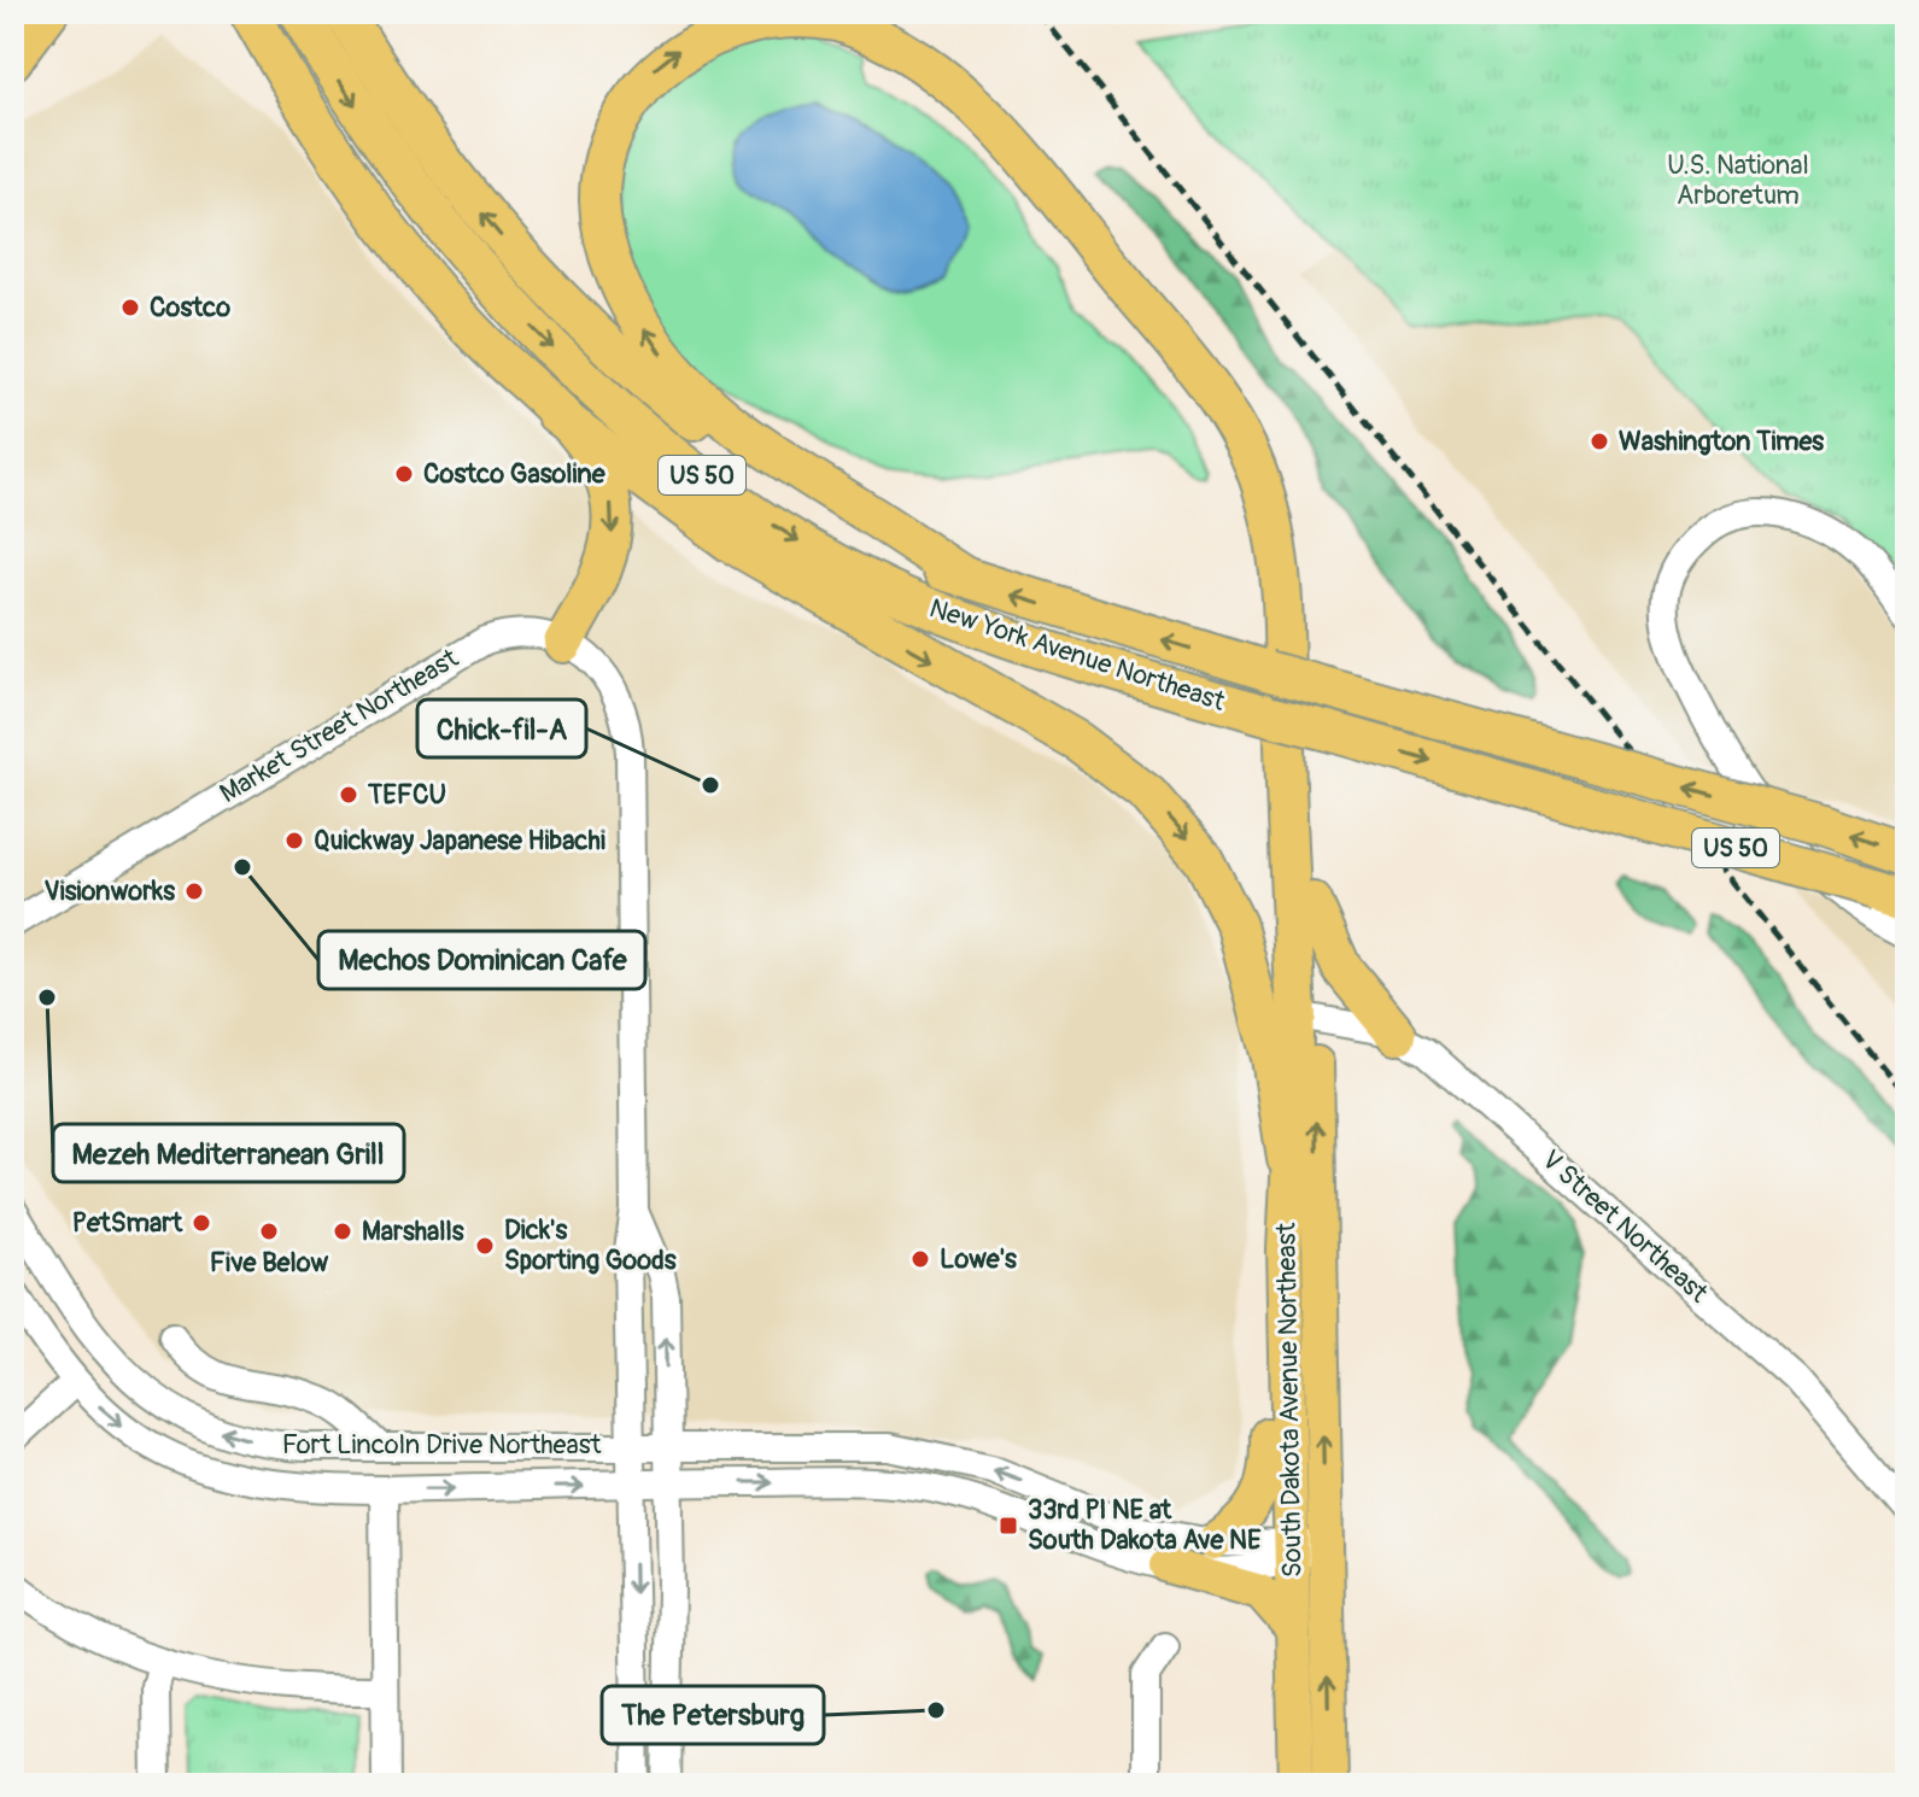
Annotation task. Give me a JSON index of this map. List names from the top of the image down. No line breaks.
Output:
{"streets":{"highway":["US 50","New York Avenue Northeast"],"main road":["South Dakota Avenue Northeast"],"street":["Market Street Northeast","V Street Northeast","Fort Lincoln Drive Northeast"]},"crossings":[["Market Street Northeast","Fort Lincoln Drive Northeast"],["V Street Northeast","South Dakota Avenue Northeast"],["South Dakota Avenue Northeast","Fort Lincoln Drive Northeast"]],"parks":["U.S. National Arboretum"],"places":{"other":["Costco","Washington Times","Costco Gasoline","Chick-fil-A","TEFCU","Quickway Japanese Hibachi","Mechos Dominican Cafe","Visionworks","Mezeh Mediterranean Grill","PetSmart","Five Below","Marshalls","Dick's Sporting Goods","Lowe's","The Petersburg"],"transit":["33rd Pl NE at South Dakota Ave NE"]}}
